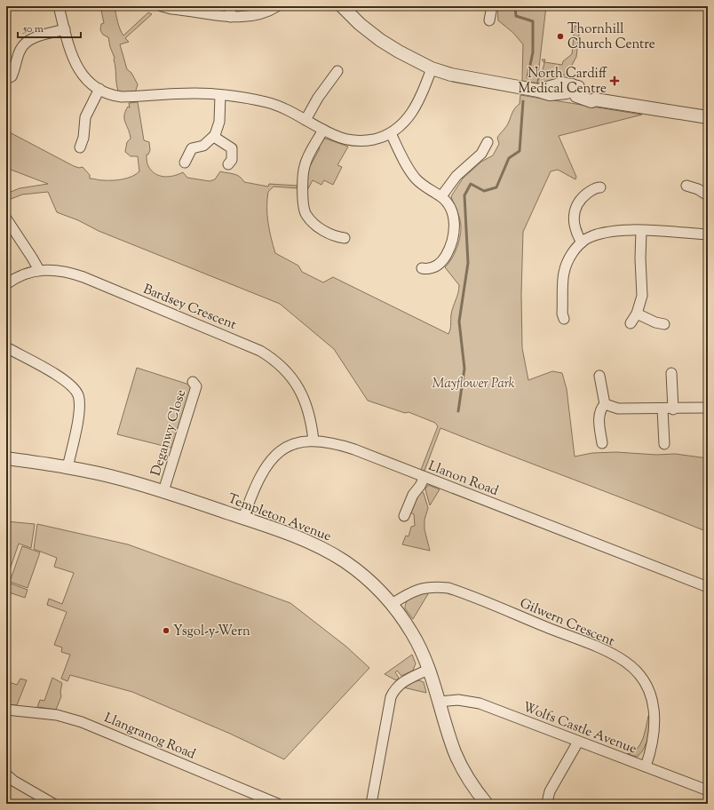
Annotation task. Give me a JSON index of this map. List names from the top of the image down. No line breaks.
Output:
{"streets":{"street":["Bardsey Crescent","Deganwy Close","Llanon Road","Templeton Avenue","Gilwern Crescent","Wolfs Castle Avenue","Llangranog Road"]},"crossings":[["Bardsey Crescent","Llanon Road"],["Deganwy Close","Templeton Avenue"],["Llanon Road","Templeton Avenue"],["Templeton Avenue","Gilwern Crescent"],["Templeton Avenue","Wolfs Castle Avenue"],["Gilwern Crescent","Wolfs Castle Avenue"]],"parks":["Mayflower Park"],"places":{"other":["Thornhill Church Centre","Ysgol-y-Wern"],"health":["North Cardiff Medical Centre"]},"scale_bar":"50 m"}
